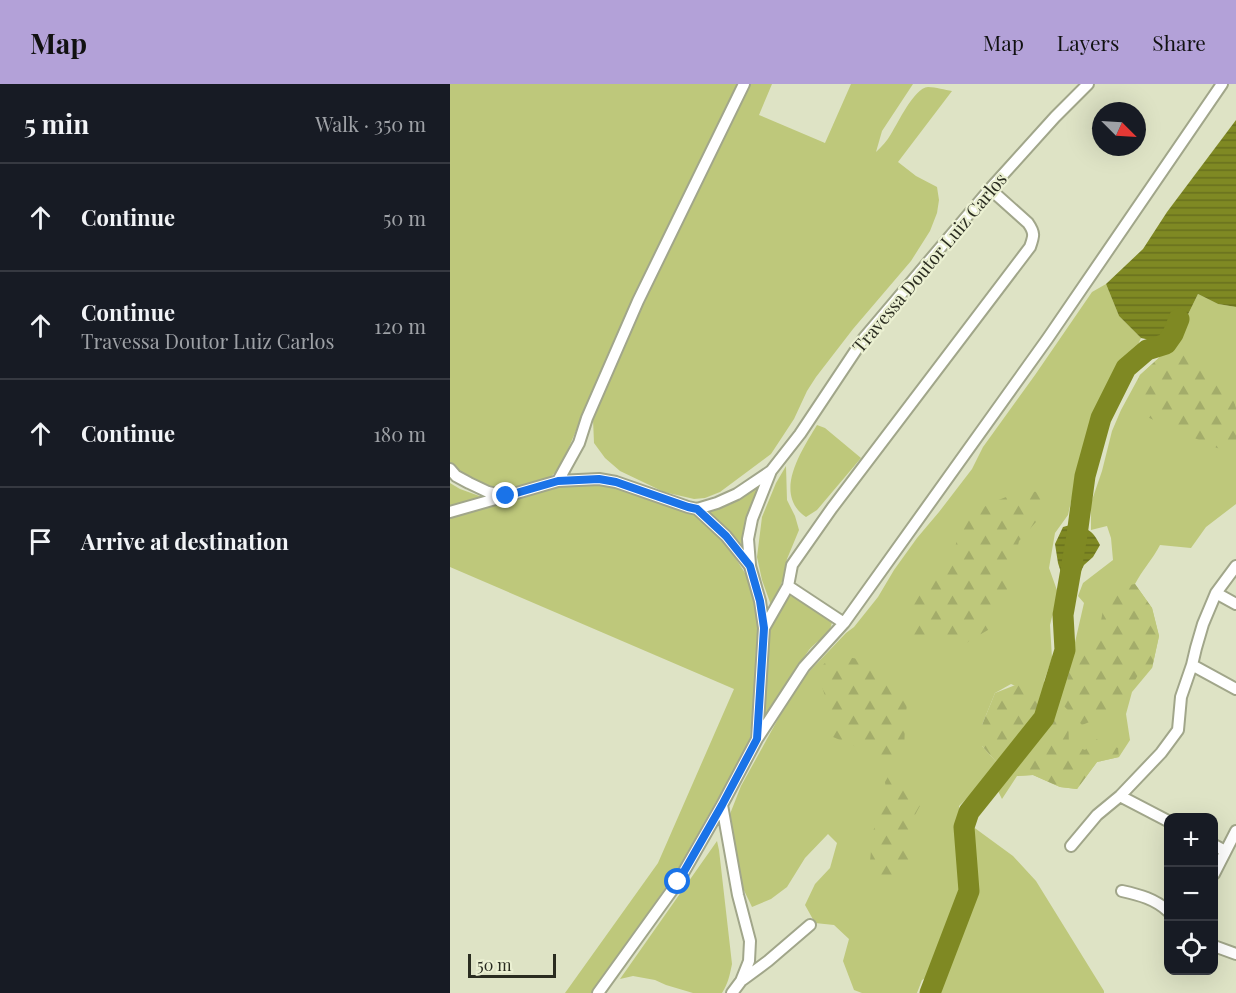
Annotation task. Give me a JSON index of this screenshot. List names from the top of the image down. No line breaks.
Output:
{"streets":{"street":["Travessa Doutor Luiz Carlos"]},"scale_bar":"50 m","north":"bottom right","page":{"header":"Map","nav":["Map","Layers","Share"],"heading":["5 min","Walk · 350 m"],"list":[["Continue","50 m"],["Continue","Travessa Doutor Luiz Carlos","120 m"],["Continue","180 m"],"Arrive at destination"],"map_buttons":["+","−"],"scale":"50 m"}}
